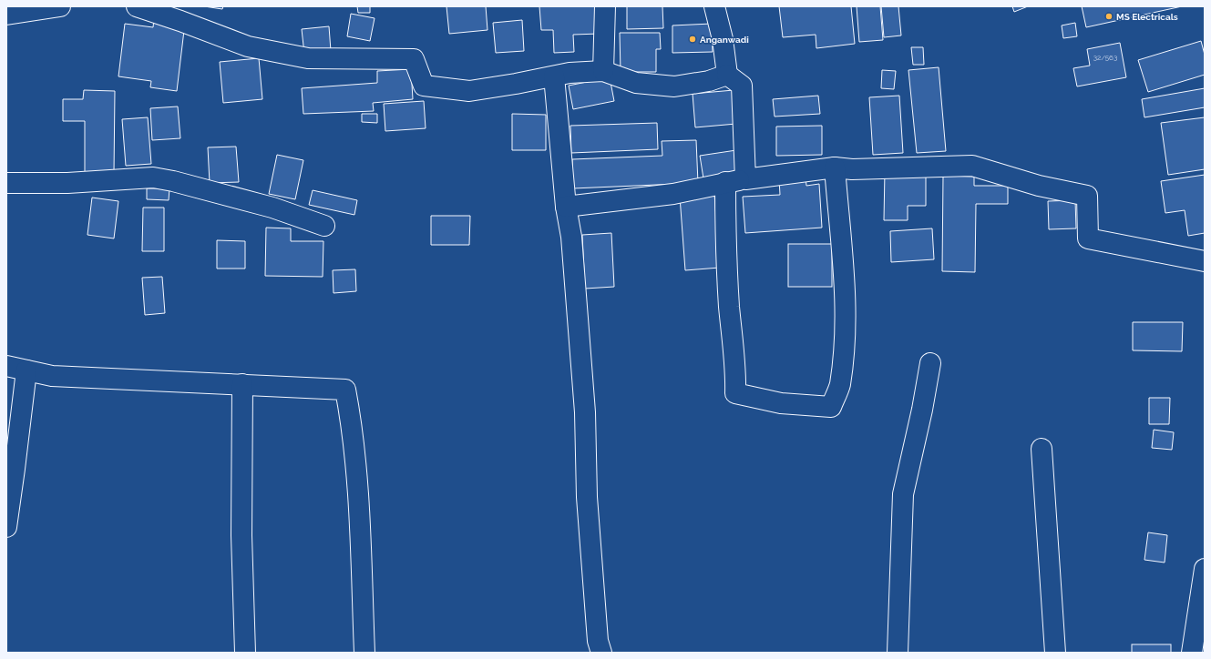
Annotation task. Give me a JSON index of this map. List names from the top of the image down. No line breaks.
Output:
{"places":["MS Electricals","Anganwadi"],"house_numbers":["32/563"]}
